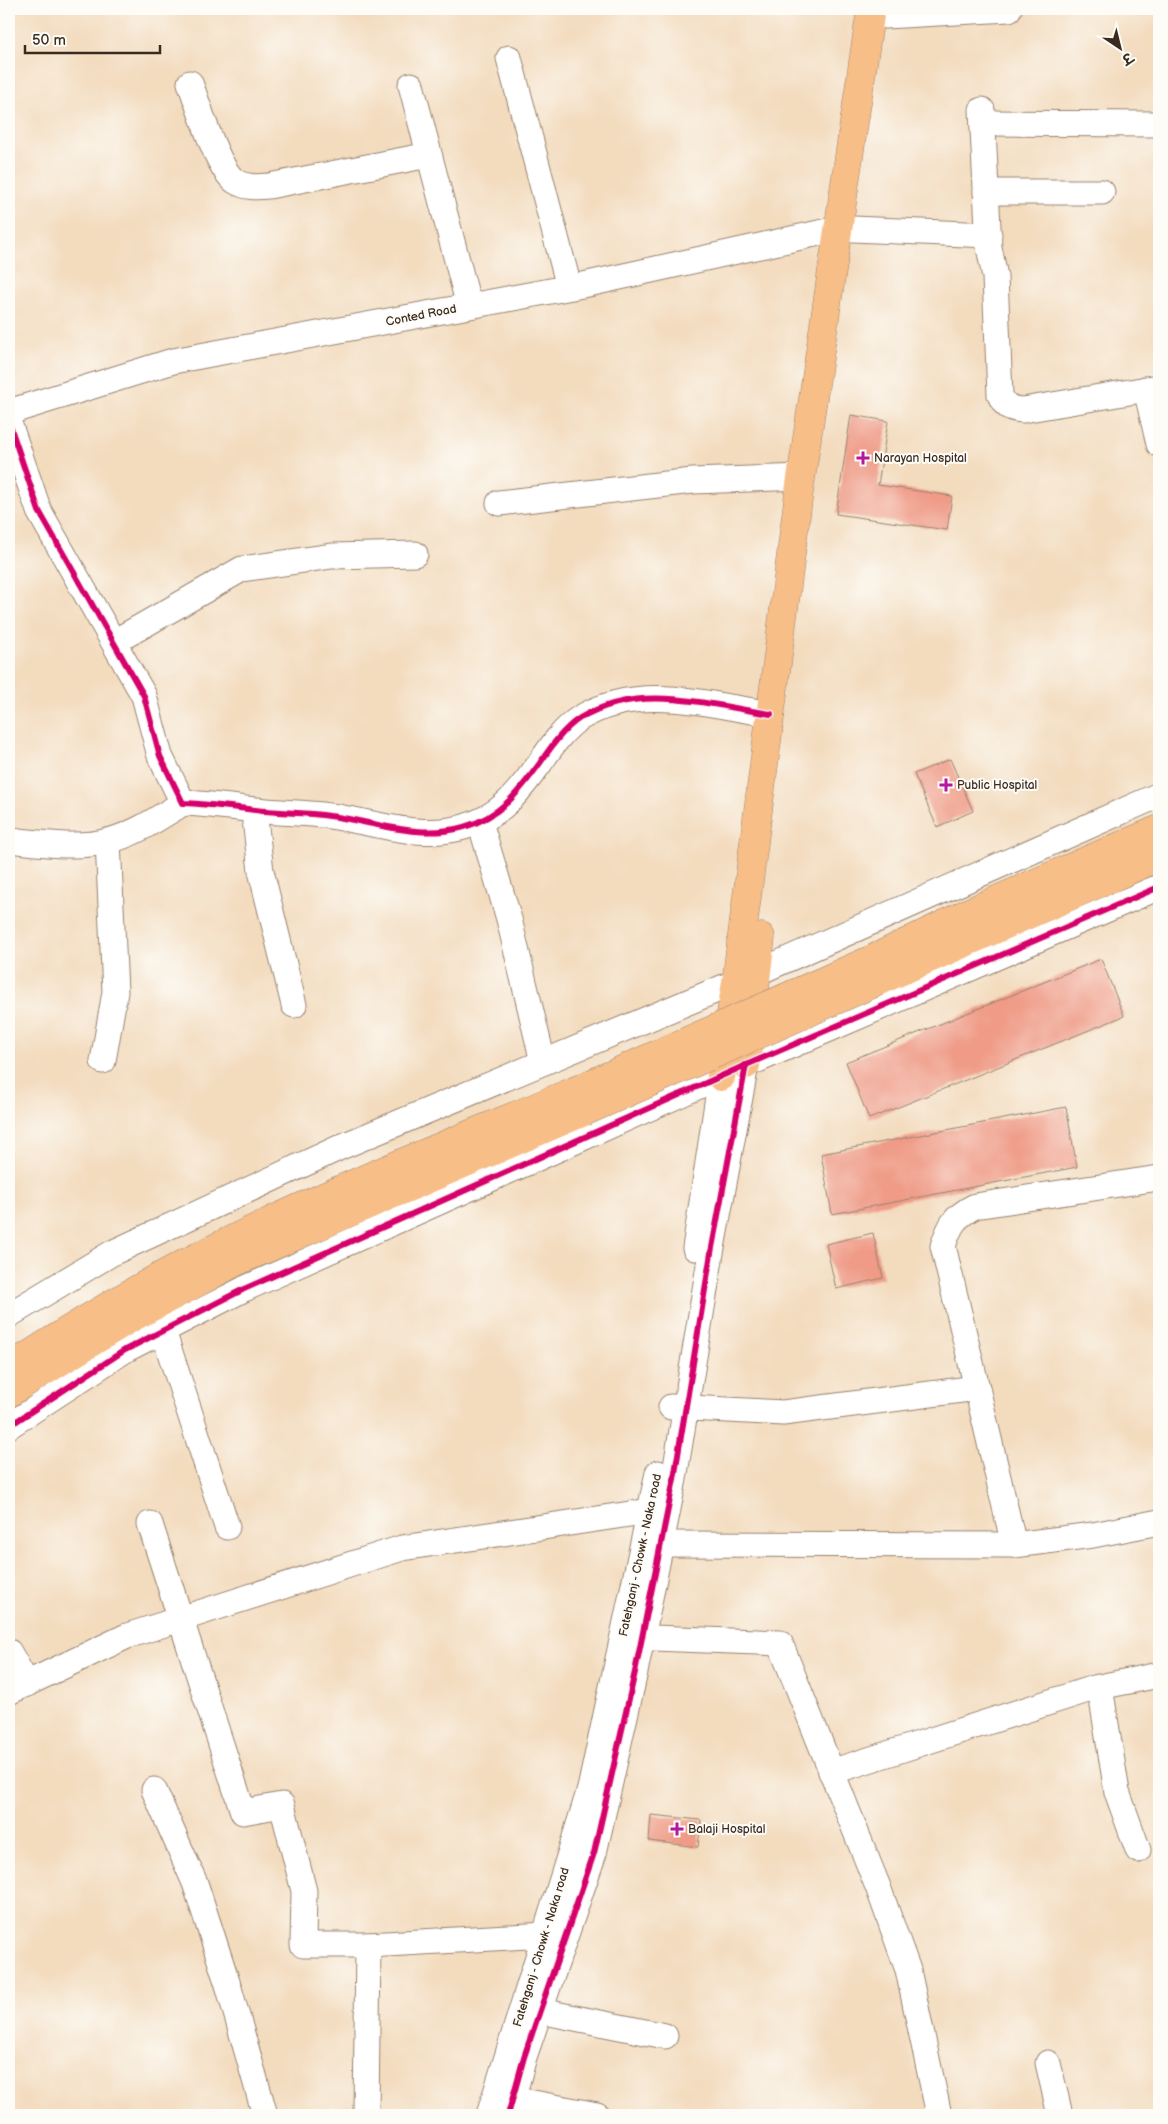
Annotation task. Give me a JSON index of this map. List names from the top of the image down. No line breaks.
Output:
{"streets":{"highway":["Fatehganj - Chowk - Naka road"],"street":["Conted Road"]},"places":{"health":["Narayan Hospital","Public Hospital","Balaji Hospital"]},"scale_bar":"50 m","north":"bottom right"}
